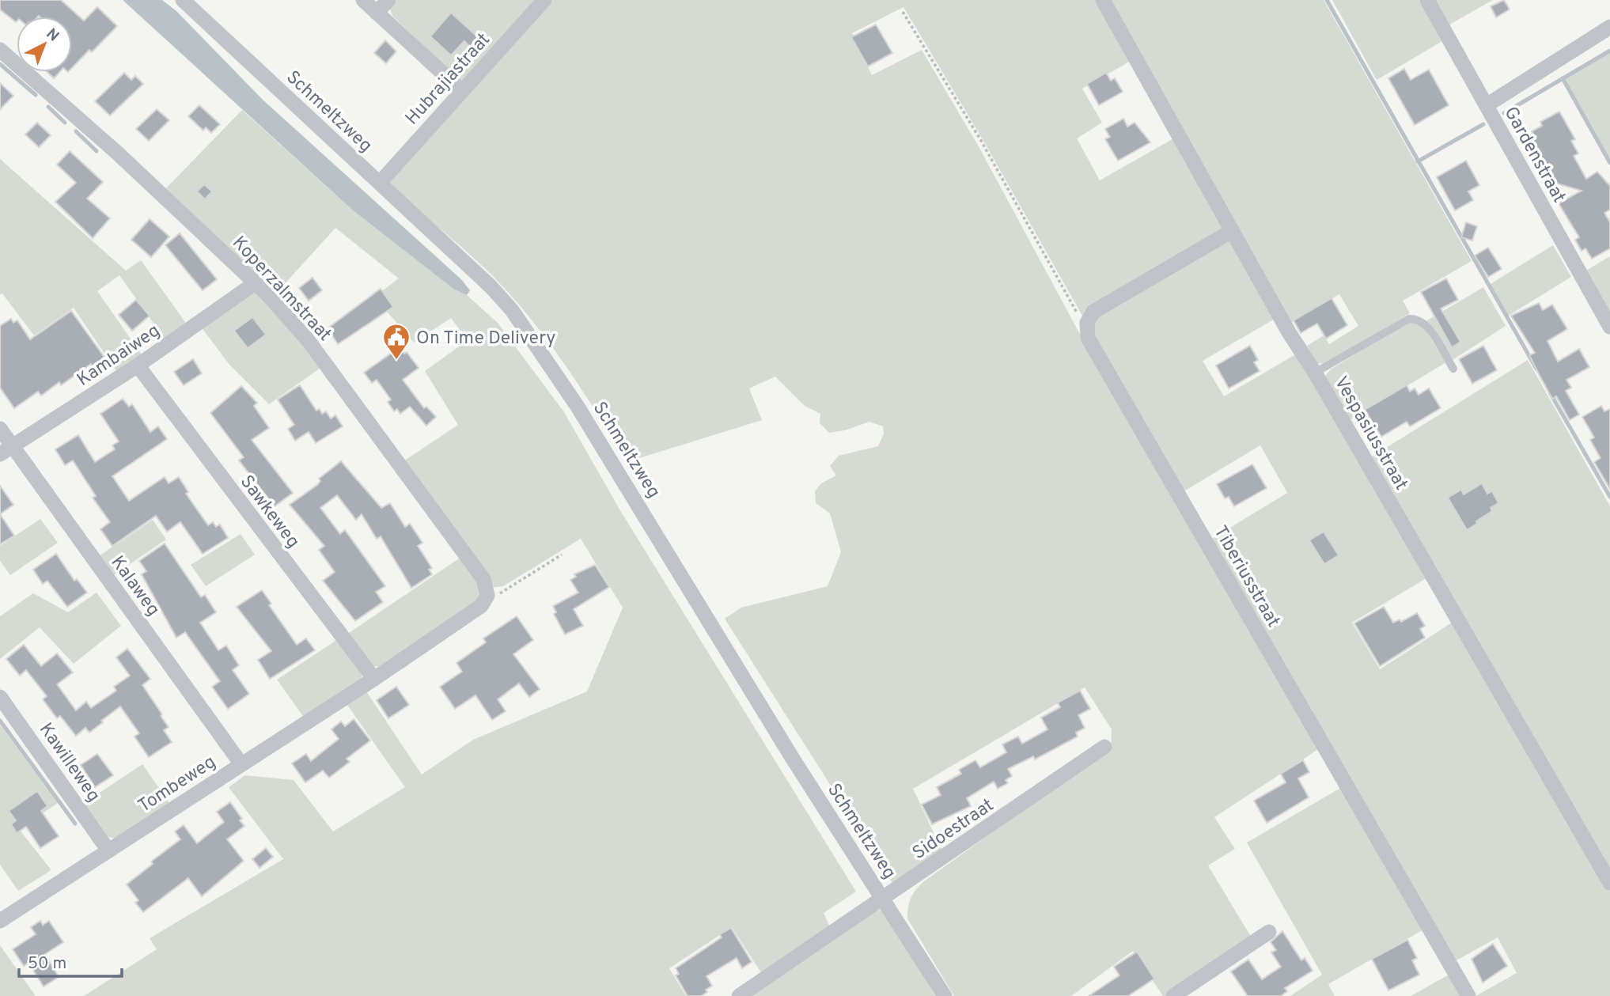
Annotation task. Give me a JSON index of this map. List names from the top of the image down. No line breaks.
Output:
{"streets":{"street":["Hubrajiastraat","Schmeltzweg","Gardenstraat","Koperzalmstraat","Kambaiweg","Vespasiusstraat","Sawkeweg","Tiberiusstraat","Kalaweg","Kawilleweg","Tombeweg","Sidoestraat"]},"crossings":[["Hubrajiastraat","Schmeltzweg"],["Schmeltzweg","Sidoestraat"],["Koperzalmstraat","Kambaiweg"],["Koperzalmstraat","Tombeweg"],["Kambaiweg","Sawkeweg"],["Kambaiweg","Kalaweg"],["Sawkeweg","Tombeweg"],["Kalaweg","Tombeweg"],["Kawilleweg","Tombeweg"]],"places":{"public building":["On Time Delivery"]},"scale_bar":"50 m","north":"top right"}
